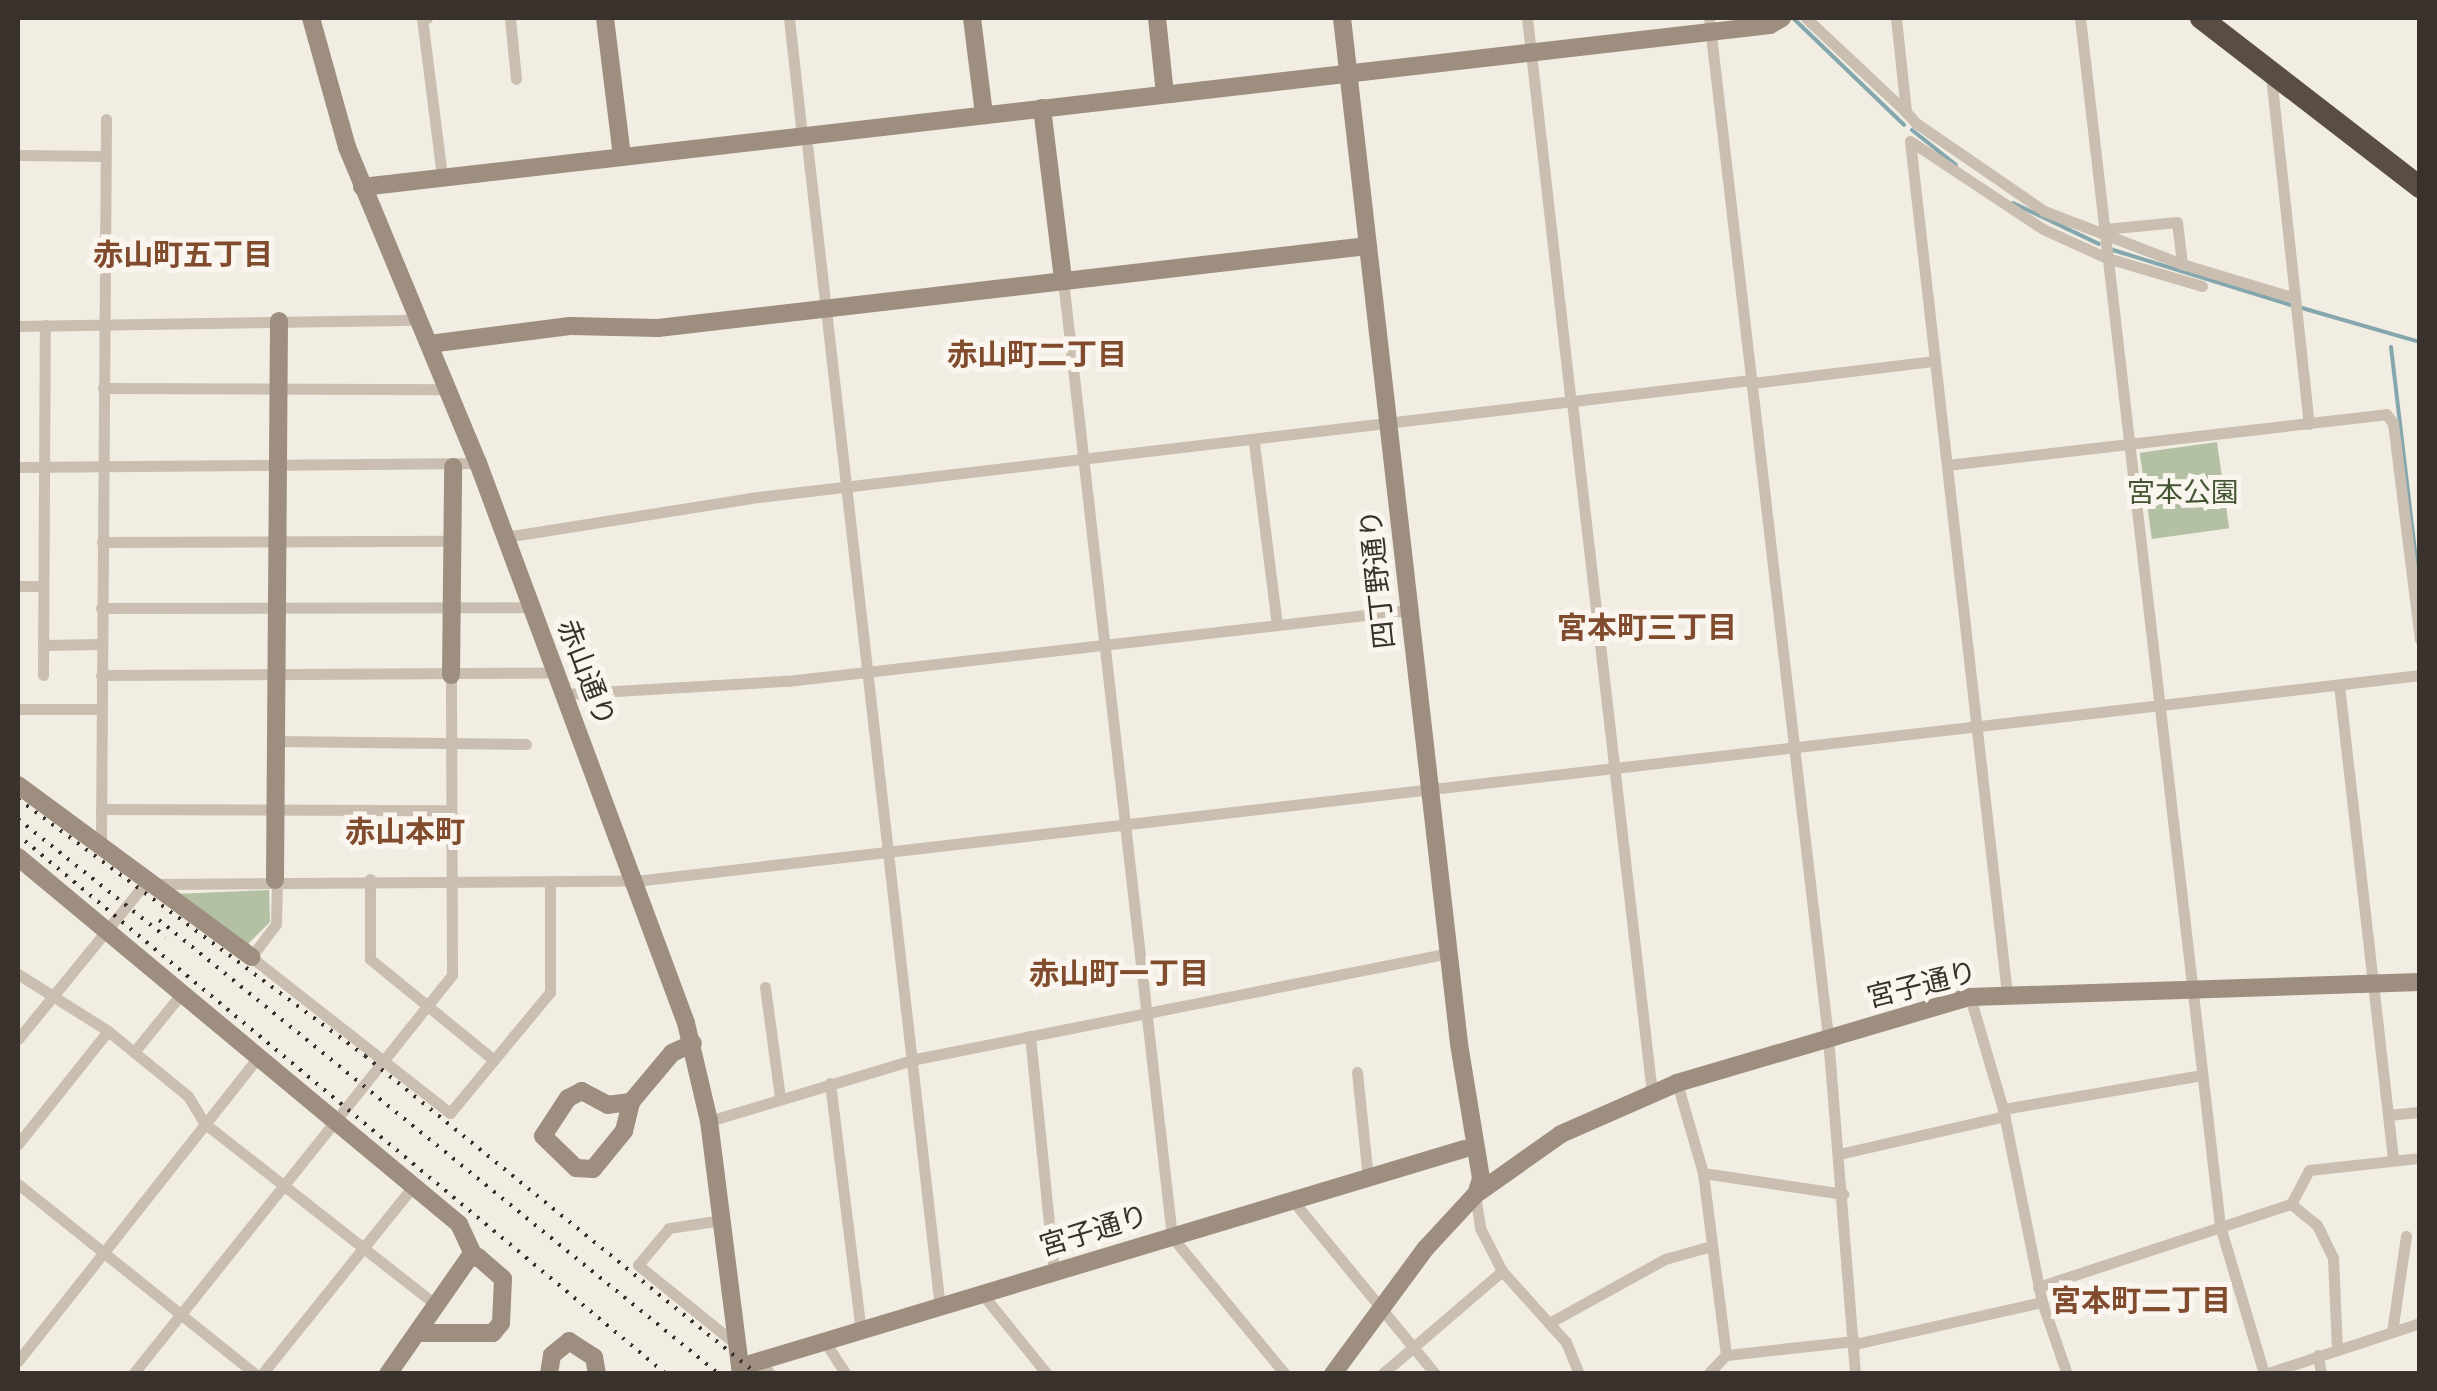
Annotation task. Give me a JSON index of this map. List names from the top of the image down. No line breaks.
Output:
{"streets":{"street":["四丁野通り","赤山通り","宮子通り"]},"crossings":[["四丁野通り","宮子通り"],["赤山通り","宮子通り"]],"districts":["赤山町五丁目","赤山町二丁目","宮本町三丁目","赤山本町","赤山町一丁目","宮本町二丁目"],"parks":["宮本公園"]}
